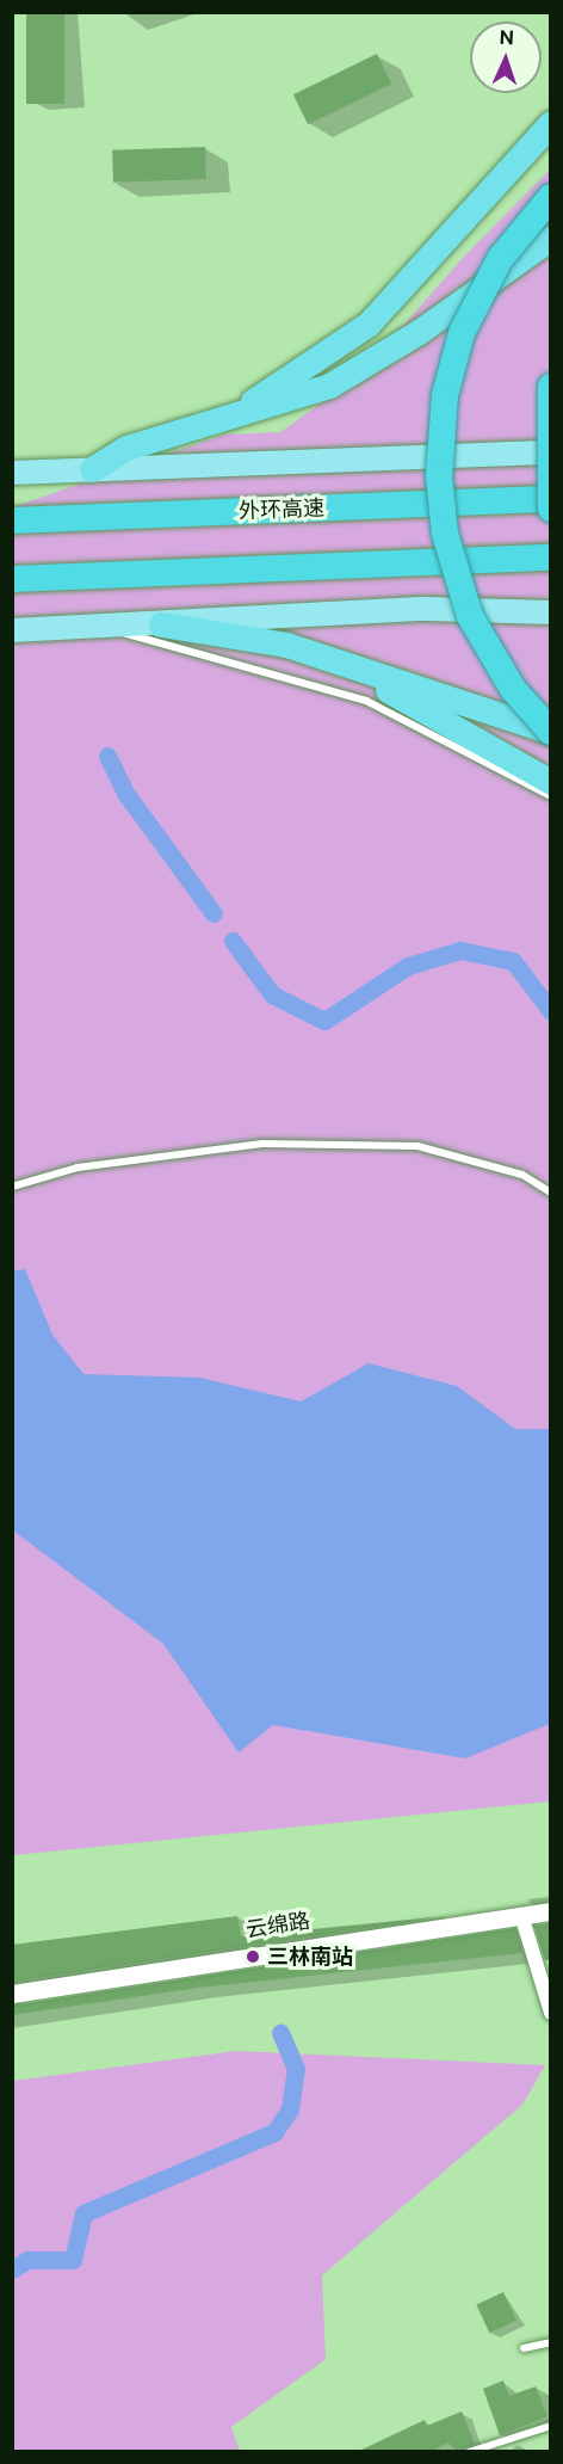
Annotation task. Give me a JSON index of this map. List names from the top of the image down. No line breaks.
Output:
{"streets":{"highway":["外环高速"],"street":["云绵路"]},"places":["三林南站"],"north":"top"}
